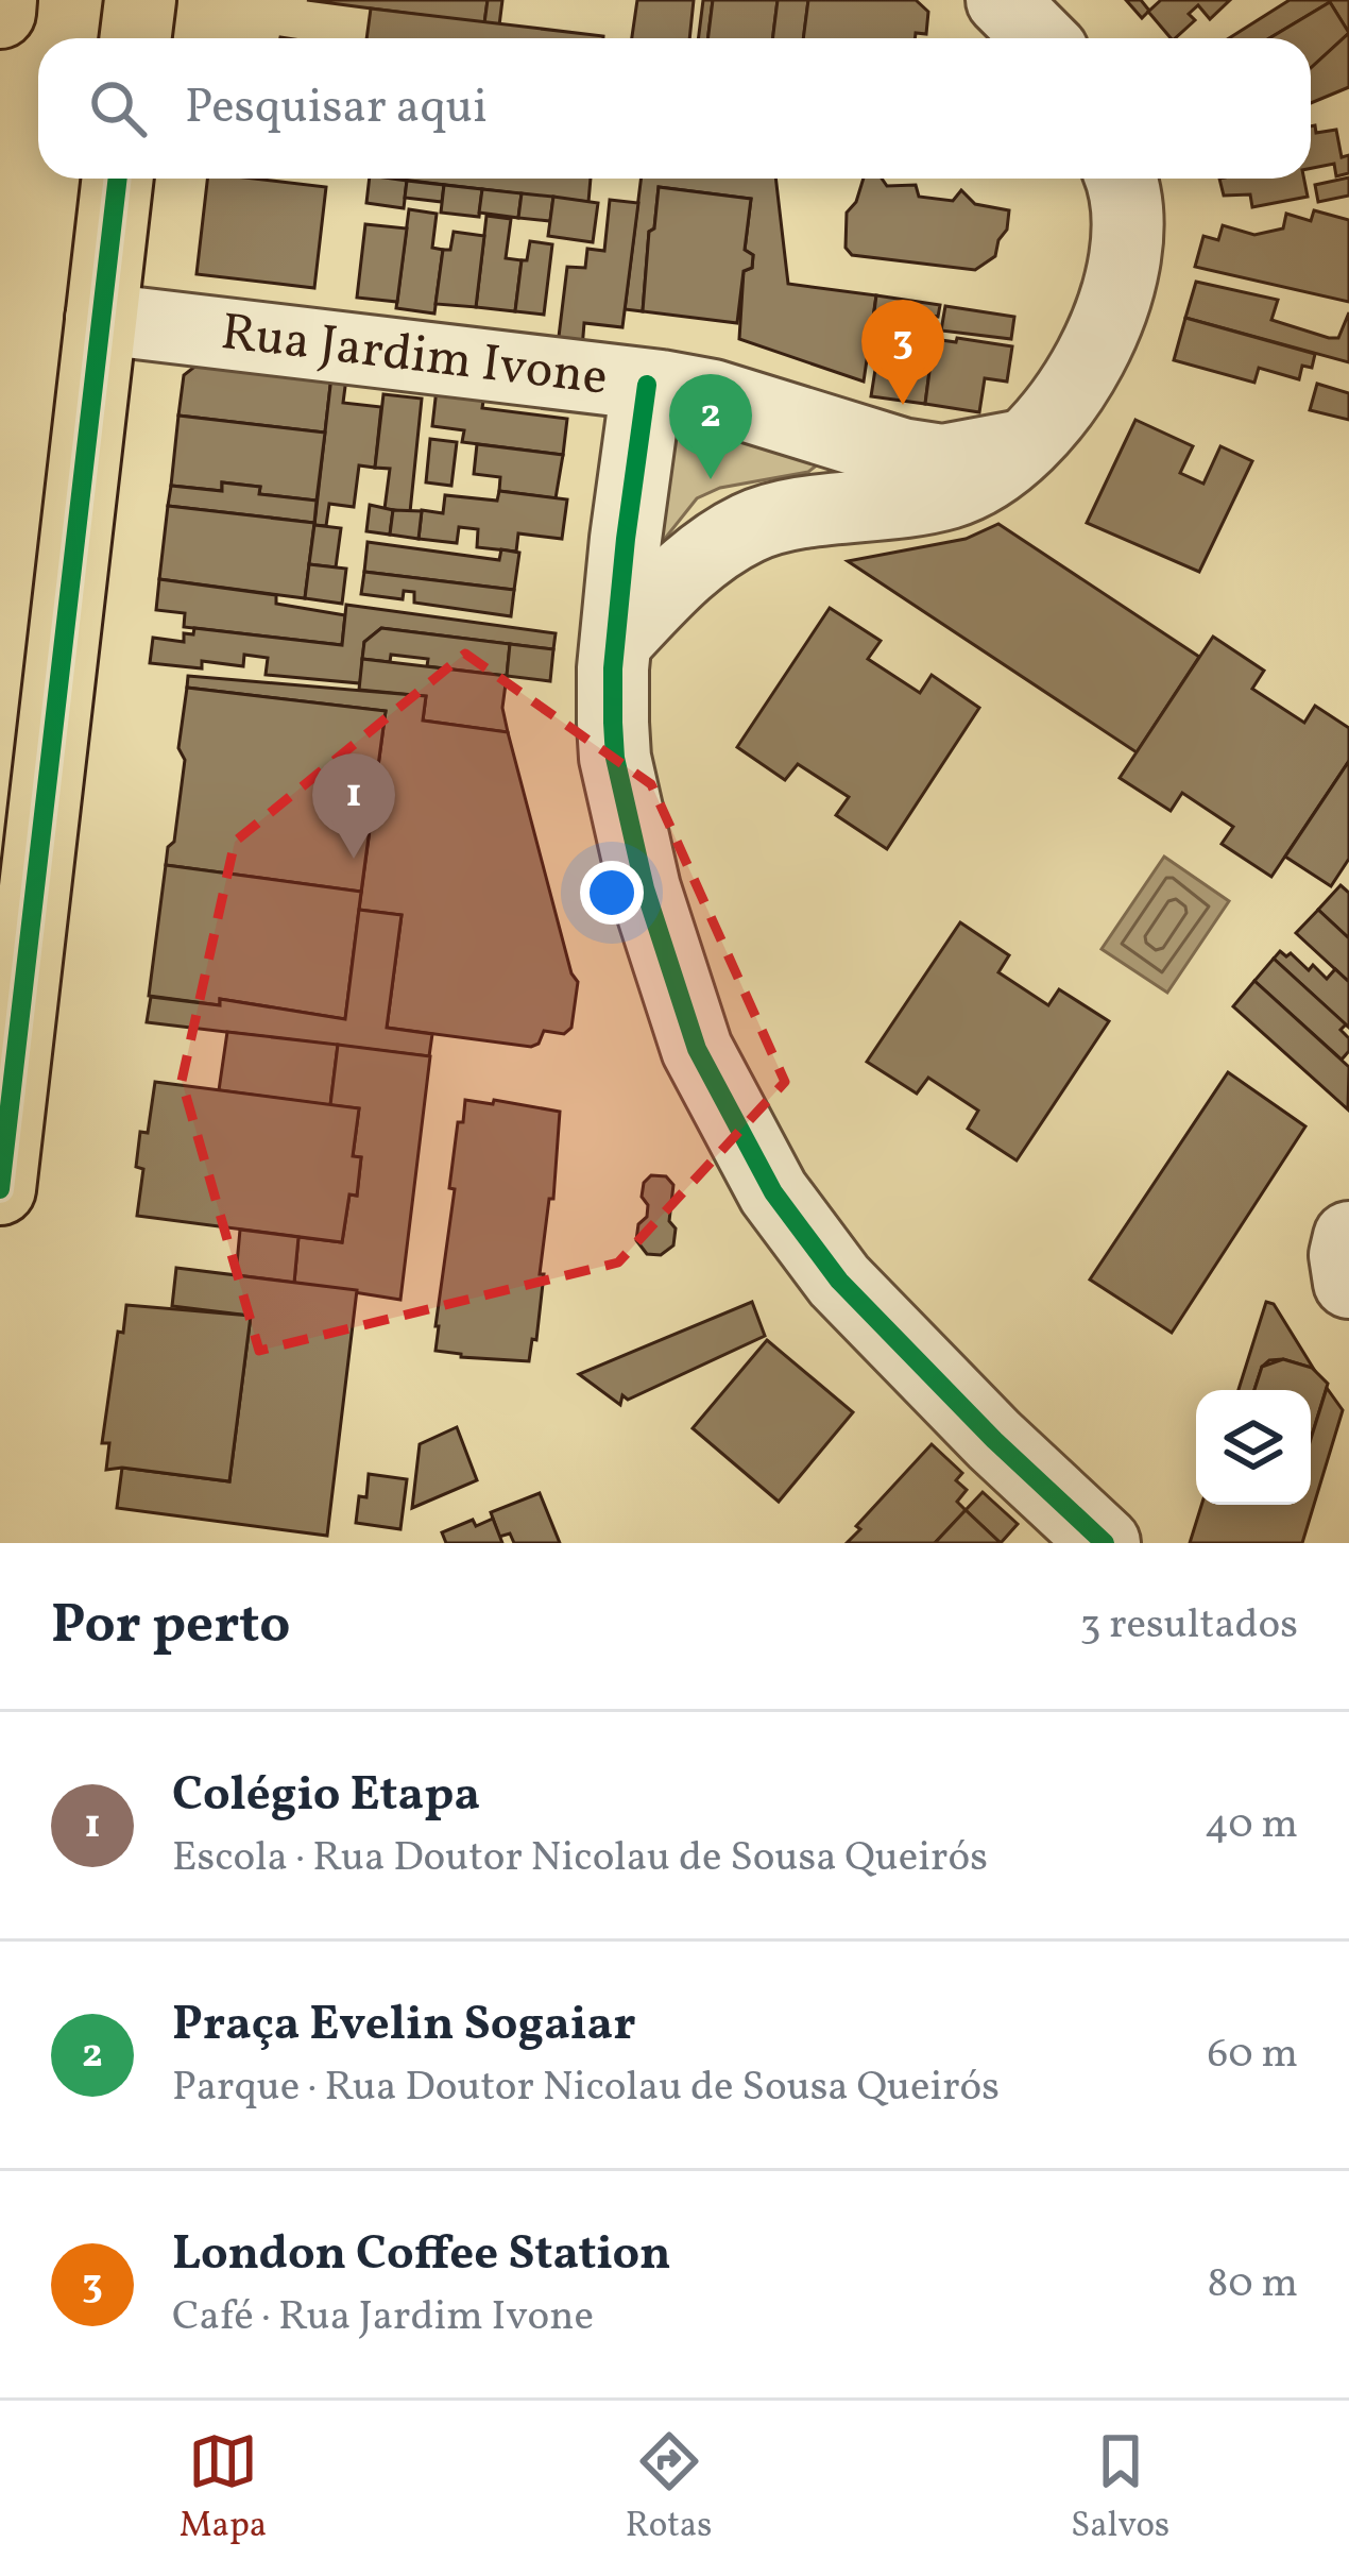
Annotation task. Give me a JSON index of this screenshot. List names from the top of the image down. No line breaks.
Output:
{"streets":{"street":["Rua Jardim Ivone"]},"page":{"search":"Pesquisar aqui","pins":["3","2","1"],"heading":["Por perto","3 resultados"],"list":[{"mark":"1","name":"Colégio Etapa","note":"Escola · Rua Doutor Nicolau de Sousa Queirós","value":"40 m"},{"mark":"2","name":"Praça Evelin Sogaiar","note":"Parque · Rua Doutor Nicolau de Sousa Queirós","value":"60 m"},{"mark":"3","name":"London Coffee Station","note":"Café · Rua Jardim Ivone","value":"80 m"}],"nav":["Mapa","Rotas","Salvos"]}}
